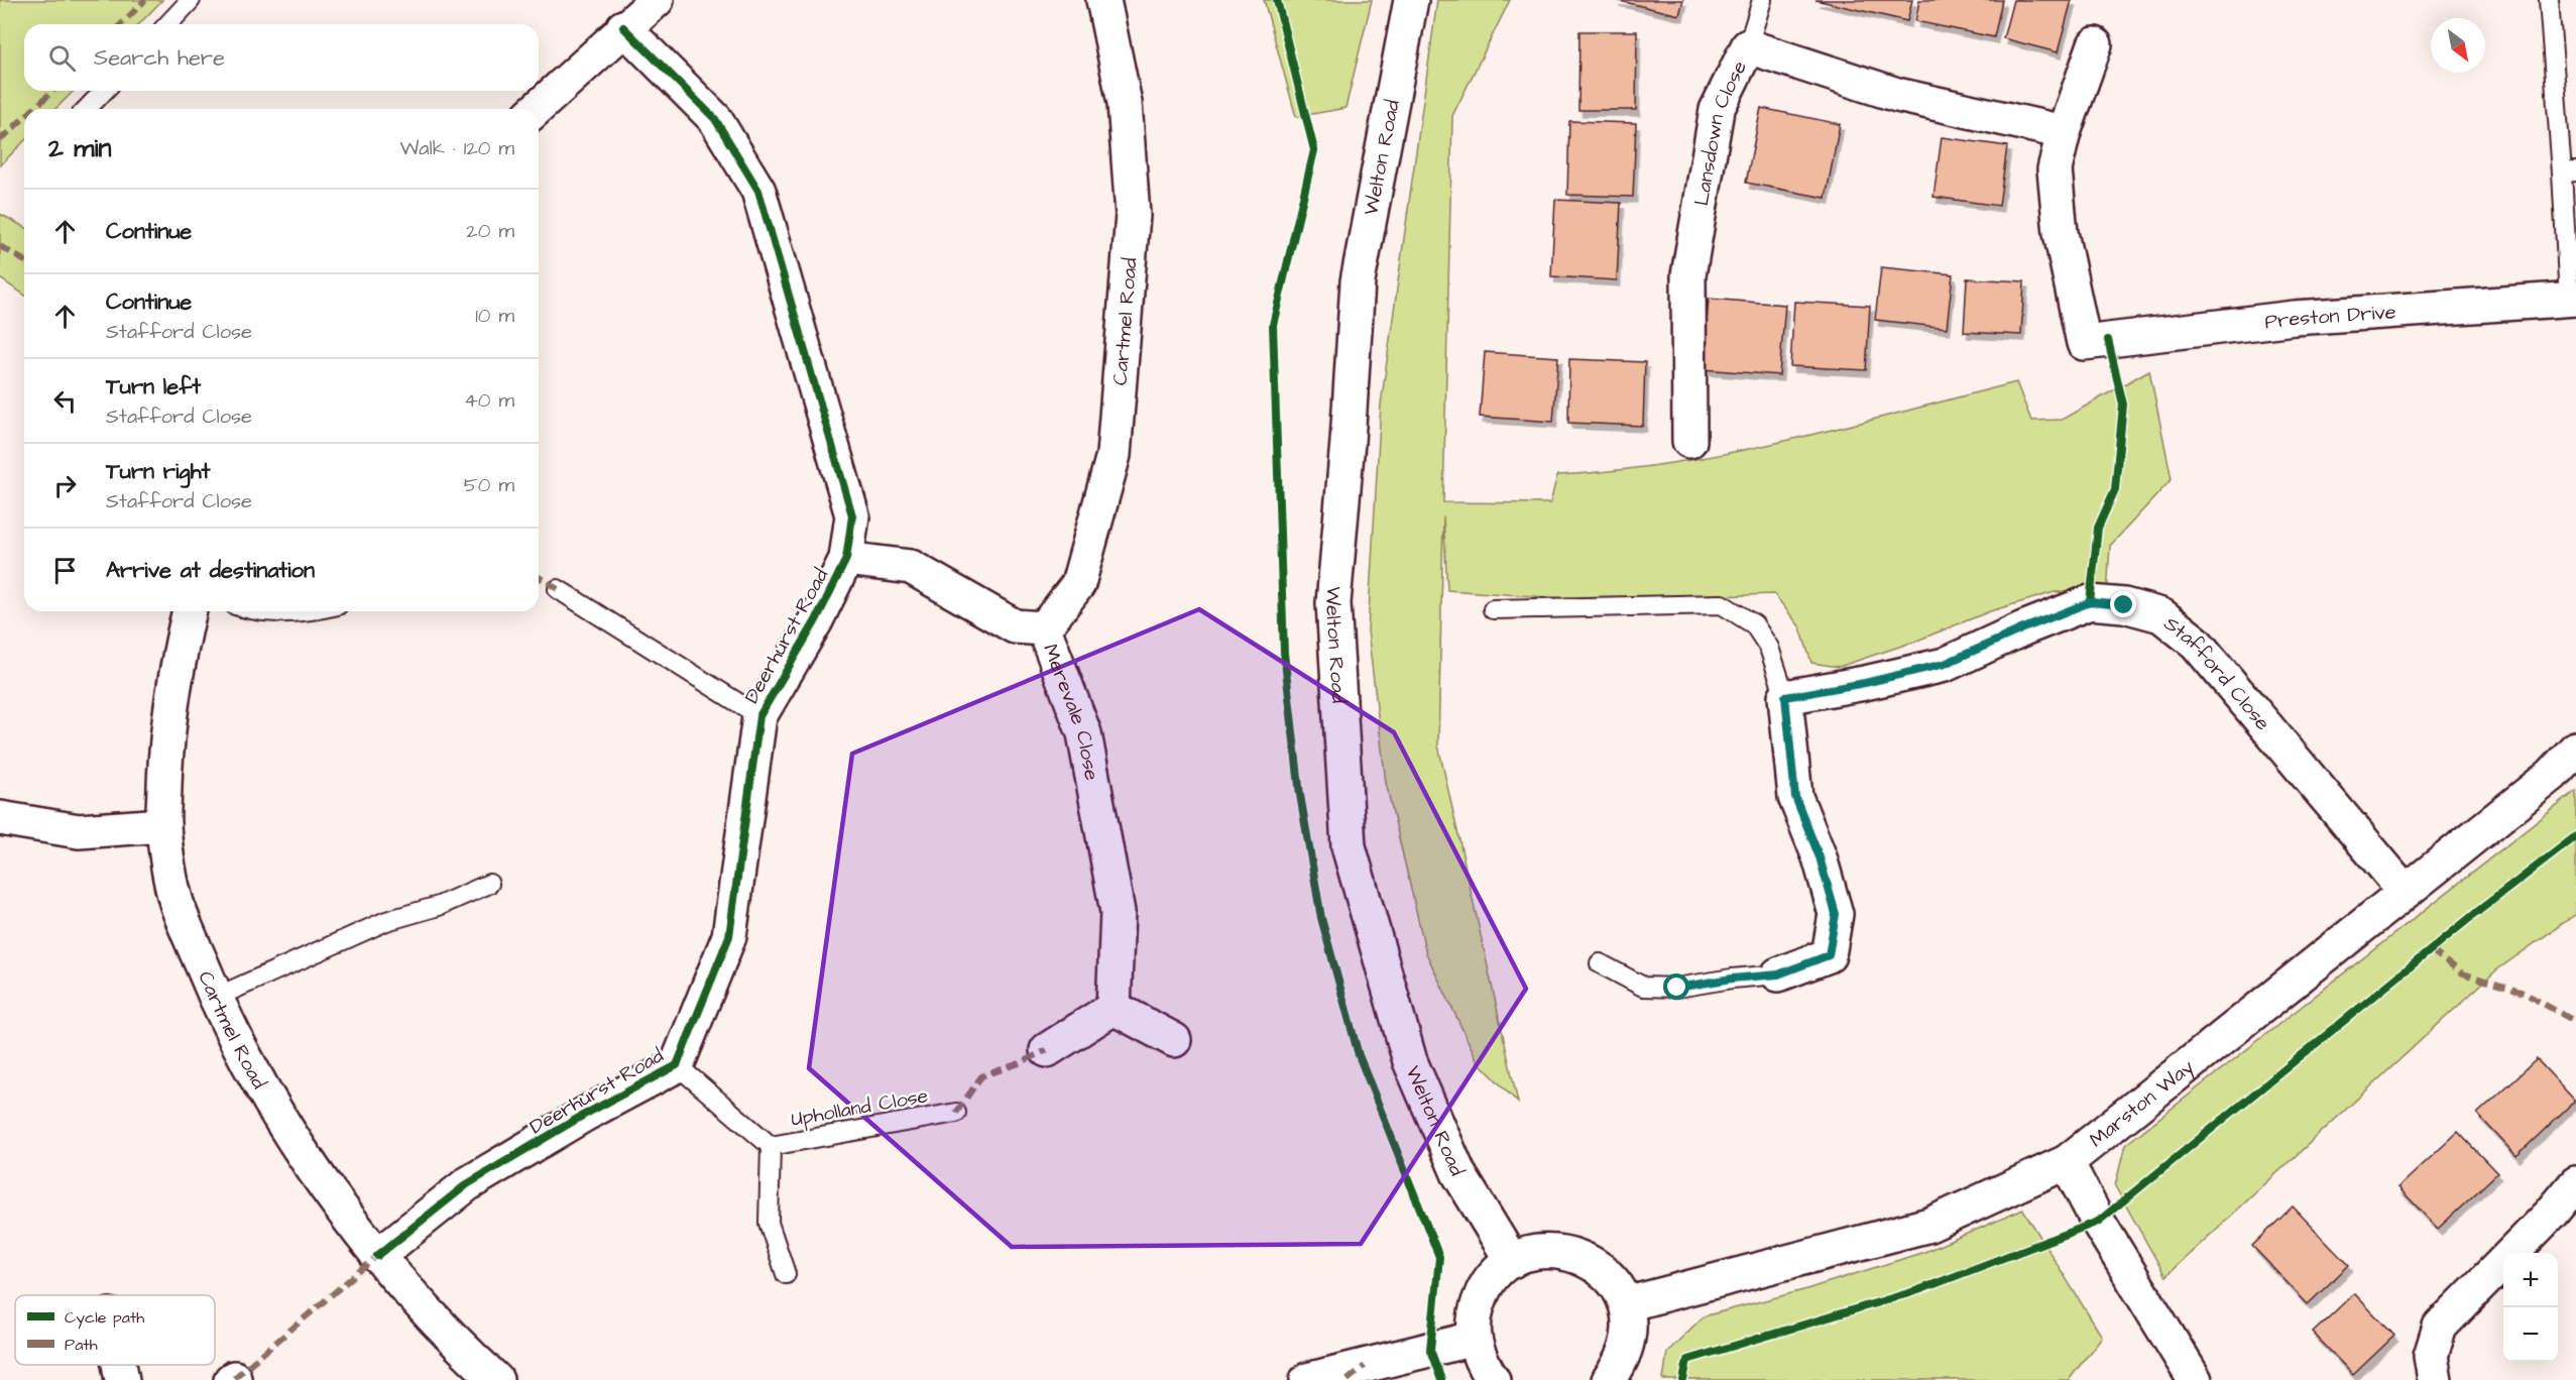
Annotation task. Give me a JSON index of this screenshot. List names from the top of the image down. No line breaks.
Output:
{"streets":{"street":["Lansdown Close","Welton Road","Preston Drive","Cartmel Road","Deerhurst Road","Stafford Close","Merevale Close","Marston Way"],"lane":["Upholland Close"]},"crossings":[["Lansdown Close","Preston Drive"],["Cartmel Road","Deerhurst Road"],["Cartmel Road","Merevale Close"],["Deerhurst Road","Merevale Close"],["Deerhurst Road","Upholland Close"],["Stafford Close","Marston Way"]],"legend":["Cycle path","Path"],"north":"bottom right","page":{"search":"Search here","heading":["2 min","Walk · 120 m"],"list":[["Continue","20 m"],["Continue","Stafford Close","10 m"],["Turn left","Stafford Close","40 m"],["Turn right","Stafford Close","50 m"],"Arrive at destination"],"map_buttons":["+","−"]}}
